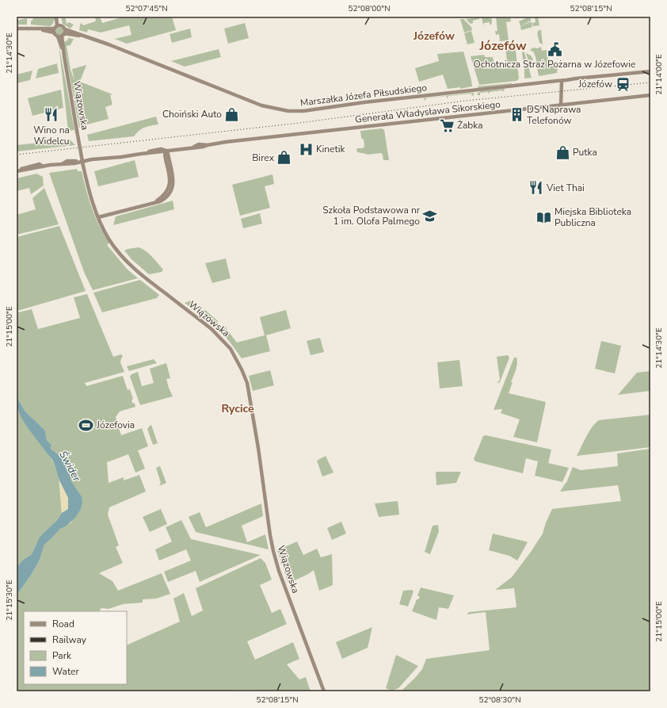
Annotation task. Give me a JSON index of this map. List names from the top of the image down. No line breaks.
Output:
{"streets":{"main road":["Marszałka Józefa Piłsudskiego","Wiązowska","Generała Władysława Sikorskiego"]},"crossings":[["Marszałka Józefa Piłsudskiego","Wiązowska"]],"districts":["Józefów","Józefów","Rycice"],"water":["Świder"],"places":{"public building":["Ochotnicza Straż Pożarna w Józefowie"],"station":["Józefów"],"shop":["Choiński Auto","Putka","Birex"],"restaurant":["Wino na Widelcu","Viet Thai"],"building":["DS Naprawa Telefonów"],"supermarket":["Żabka"],"hospital":["Kinetik"],"school or university":["Szkoła Podstawowa nr 1 im. Olofa Palmego"],"library":["Miejska Biblioteka Publiczna"],"sports":["Józefovia"]},"legend":["Road","Railway","Park","Water"],"coordinates":["52°07'45\"N","52°08'00\"N","52°08'15\"N","21°14'30\"E","21°14'00\"E","21°15'00\"E","21°15'30\"E","52°08'30\"N"]}
